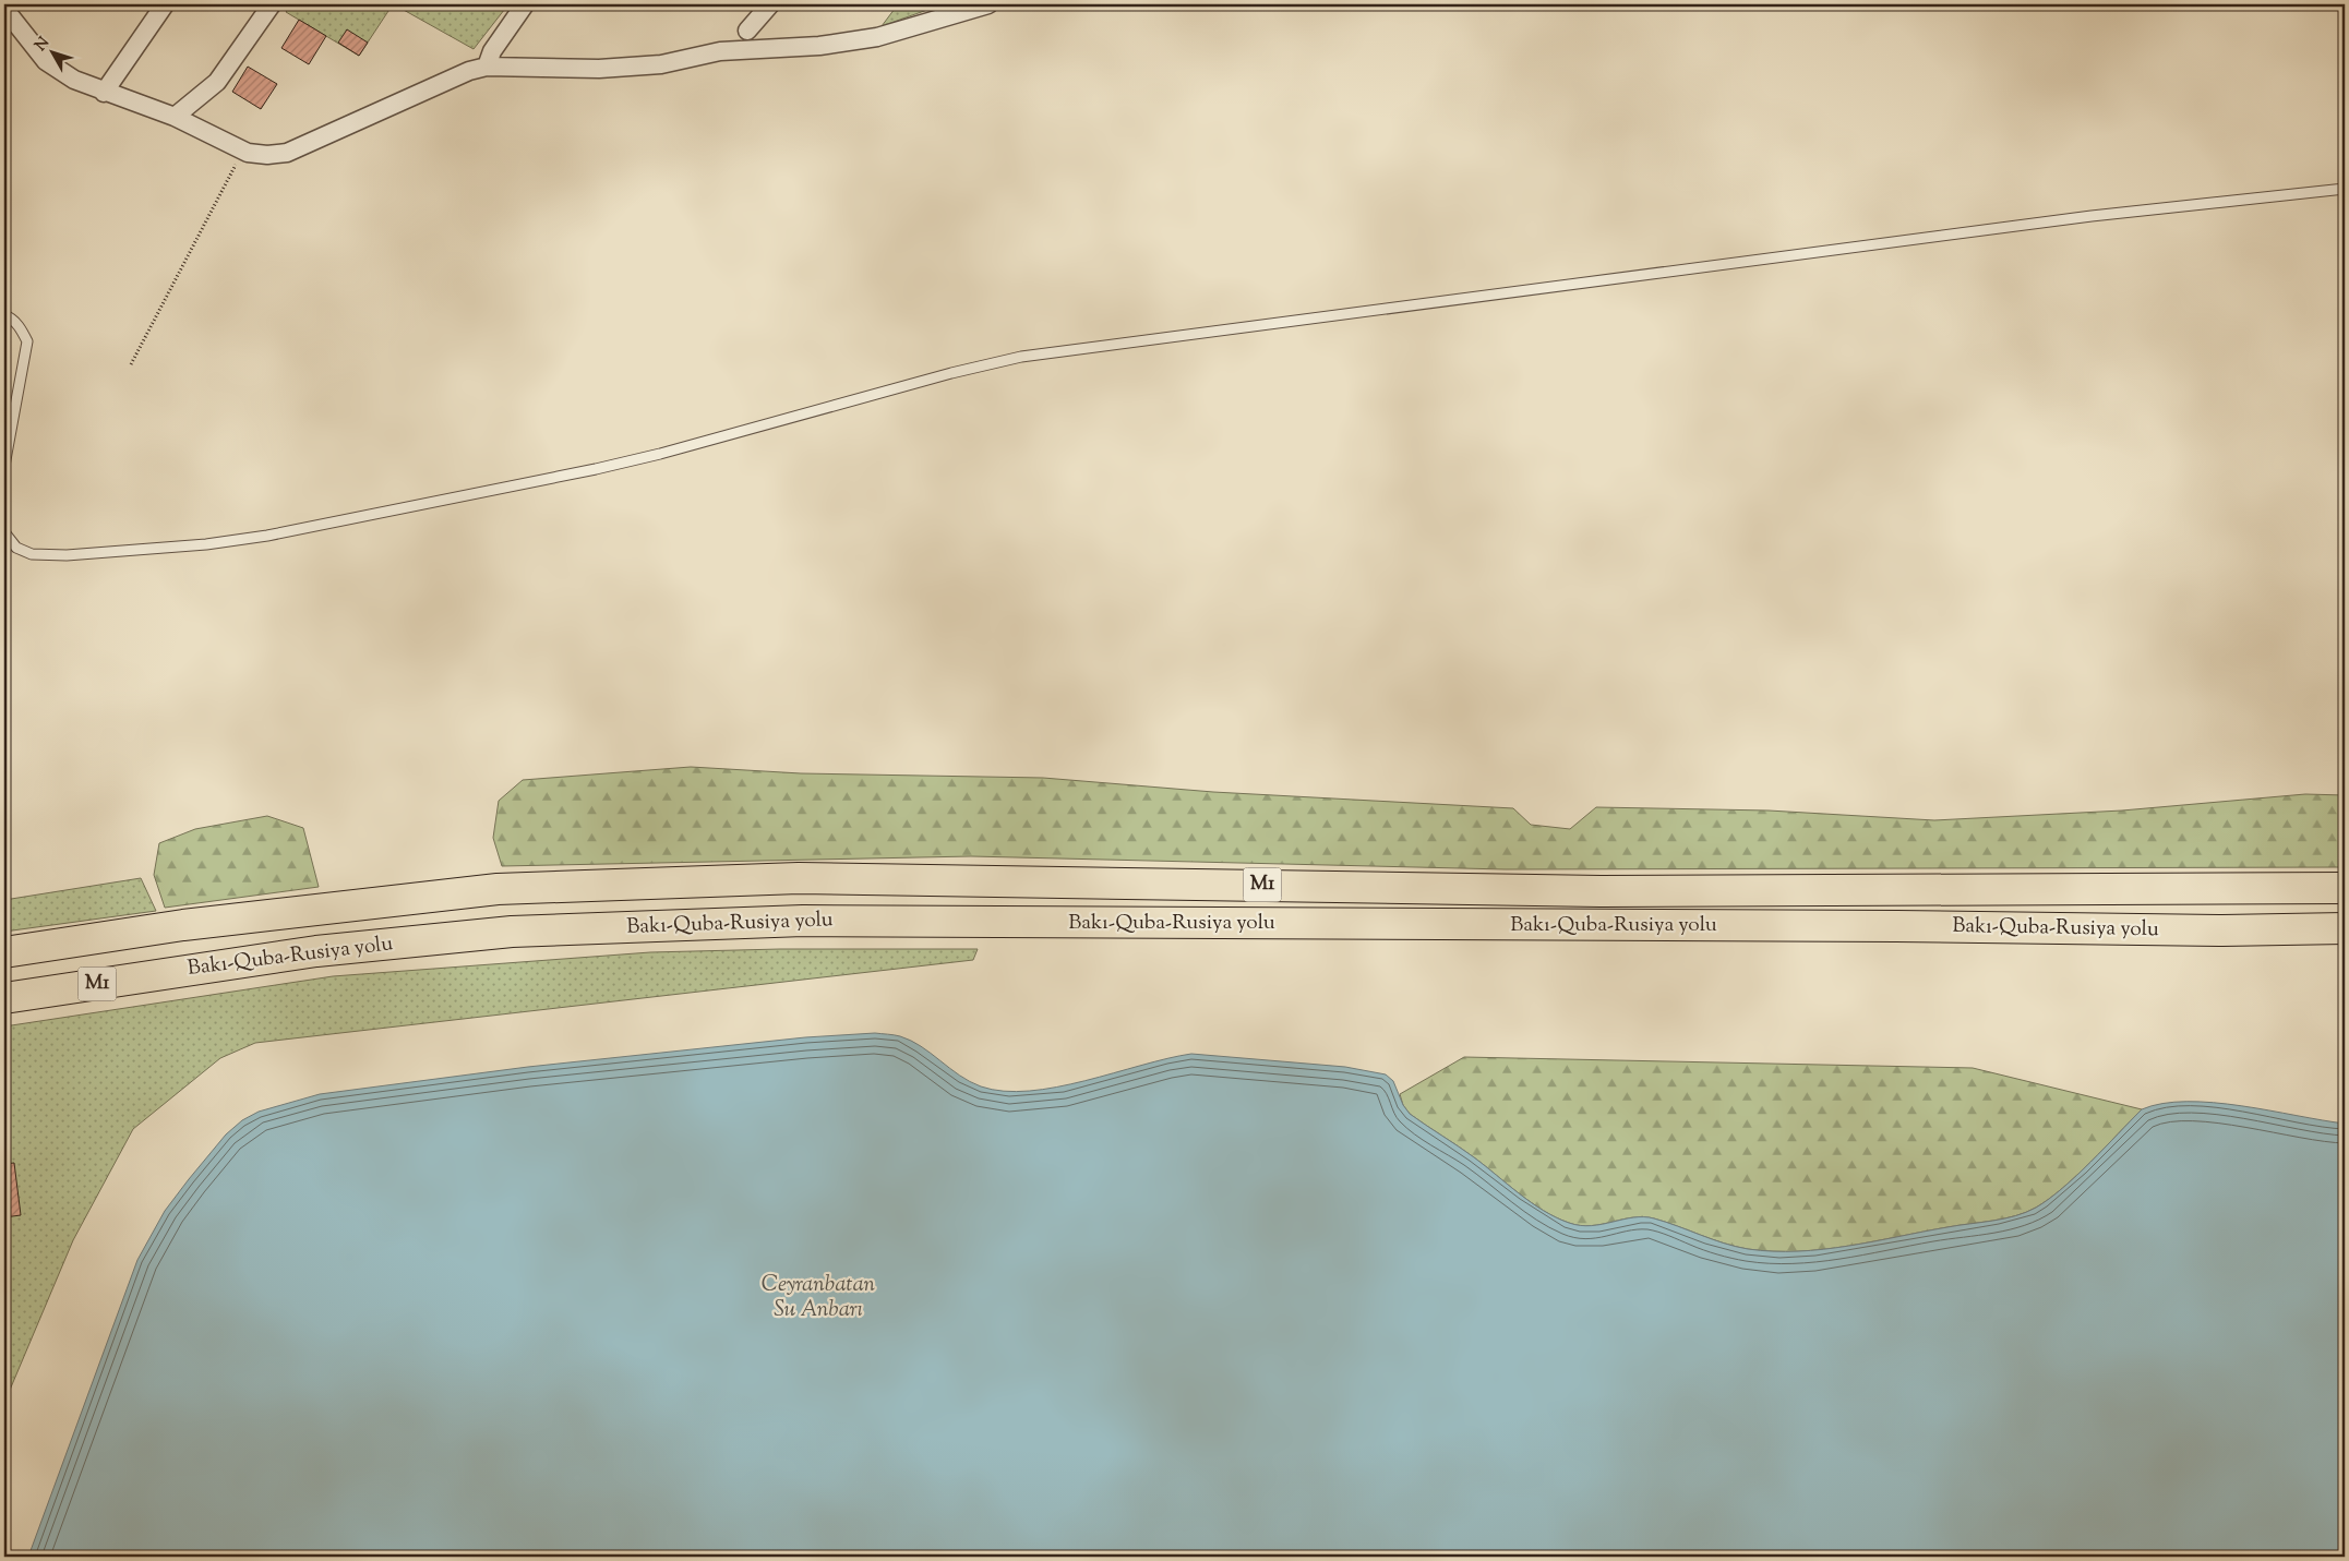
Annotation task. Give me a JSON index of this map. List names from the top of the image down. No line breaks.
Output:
{"streets":{"highway":["M1","Bakı-Quba-Rusiya yolu"]},"water":["Ceyranbatan Su Anbarı"],"north":"top left"}
